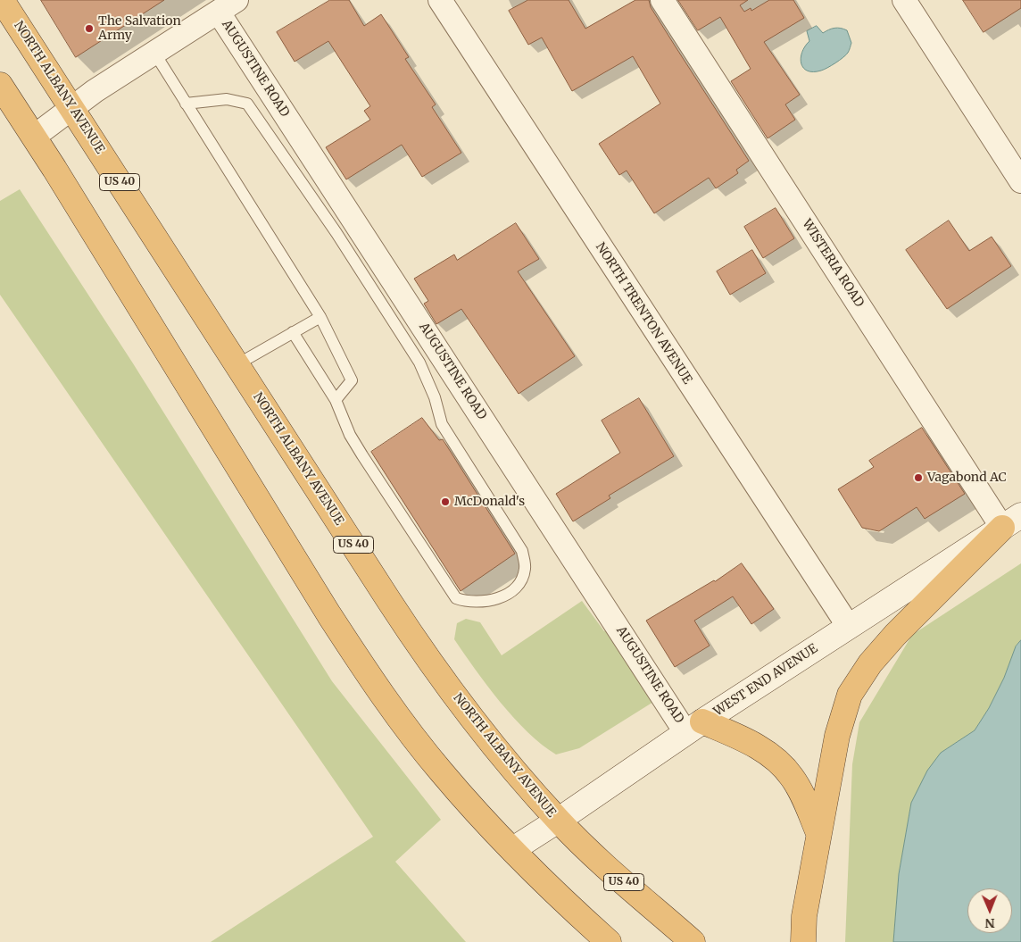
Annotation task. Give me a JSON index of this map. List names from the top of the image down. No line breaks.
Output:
{"streets":{"highway":["NORTH ALBANY AVENUE","US 40"],"main road":["WEST END AVENUE"],"street":["AUGUSTINE ROAD","WISTERIA ROAD","NORTH TRENTON AVENUE"]},"crossings":[["AUGUSTINE ROAD","WEST END AVENUE"],["NORTH ALBANY AVENUE","WEST END AVENUE"],["WISTERIA ROAD","WEST END AVENUE"],["NORTH TRENTON AVENUE","WEST END AVENUE"]],"places":["The Salvation Army","Vagabond AC","McDonald's"],"north":"bottom"}
